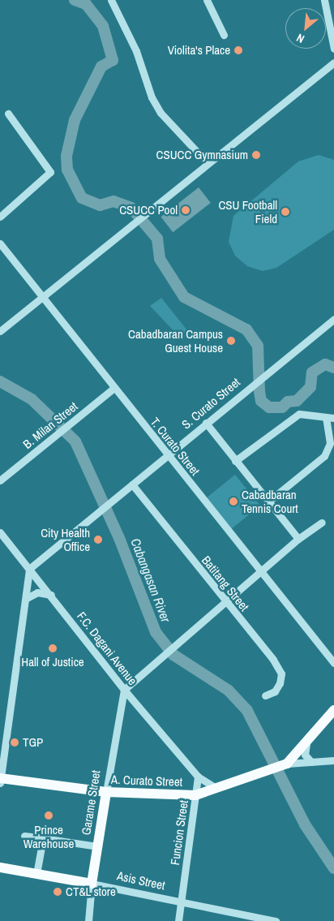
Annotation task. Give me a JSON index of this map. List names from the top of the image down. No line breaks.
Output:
{"streets":{"main road":["A. Curato Street","Garame Street","Asis Street"],"street":["S. Curato Street","B. Milan Street","T. Curato Street","Batitang Street","F.C. Dagani Avenue","Funcion Street"]},"crossings":[["S. Curato Street","T. Curato Street"],["S. Curato Street","Batitang Street"],["S. Curato Street","F.C. Dagani Avenue"],["B. Milan Street","T. Curato Street"],["F.C. Dagani Avenue","Garame Street"],["F.C. Dagani Avenue","Funcion Street"],["A. Curato Street","Garame Street"],["A. Curato Street","Funcion Street"],["Garame Street","Asis Street"],["Funcion Street","Asis Street"]],"water":["Cabangasan River"],"places":["Violita's Place","CSUCC Gymnasium","CSUCC Pool","CSU Football Field","Cabadbaran Campus Guest House","Cabadbaran Tennis Court","City Health Office","Hall of Justice","TGP","Prince Warehouse","CT&L store"],"north":"bottom left"}
